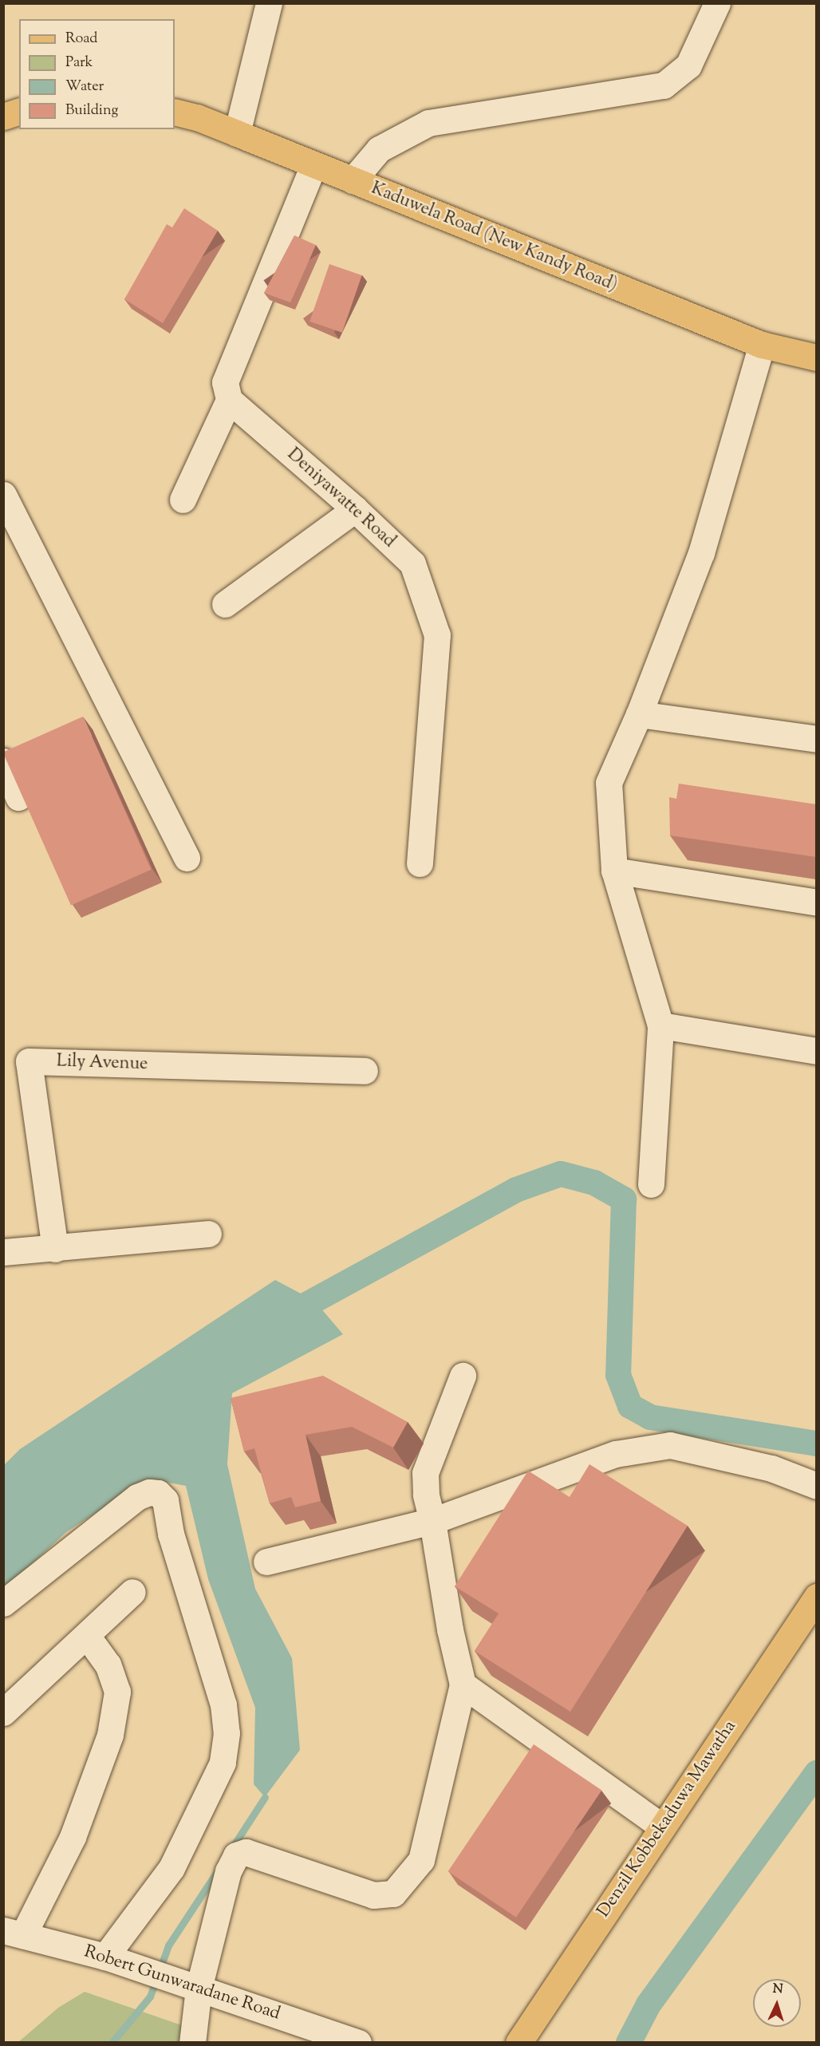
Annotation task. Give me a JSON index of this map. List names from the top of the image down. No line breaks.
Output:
{"streets":{"main road":["Kaduwela Road (New Kandy Road)","Denzil Kobbekaduwa Mawatha"],"street":["Deniyawatte Road","Lily Avenue","Robert Gunwaradane Road"]},"legend":["Road","Park","Water","Building"],"north":"top"}
